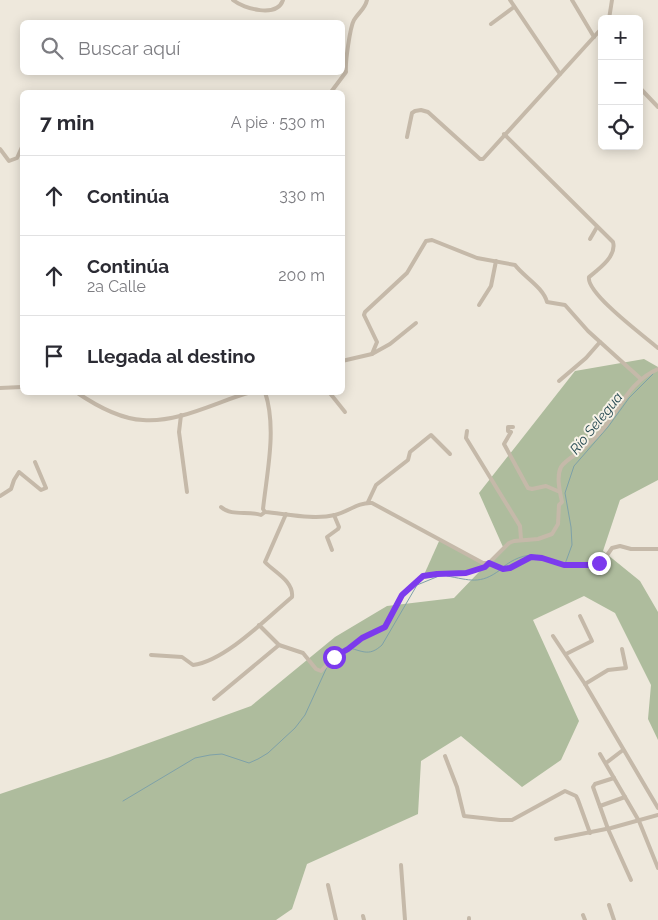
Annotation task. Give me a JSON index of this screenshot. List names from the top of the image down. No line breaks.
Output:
{"water":["Río Selegua"],"page":{"map_buttons":["+","−"],"search":"Buscar aquí","heading":["7 min","A pie · 530 m"],"list":[["Continúa","330 m"],["Continúa","2a Calle","200 m"],"Llegada al destino"]}}
